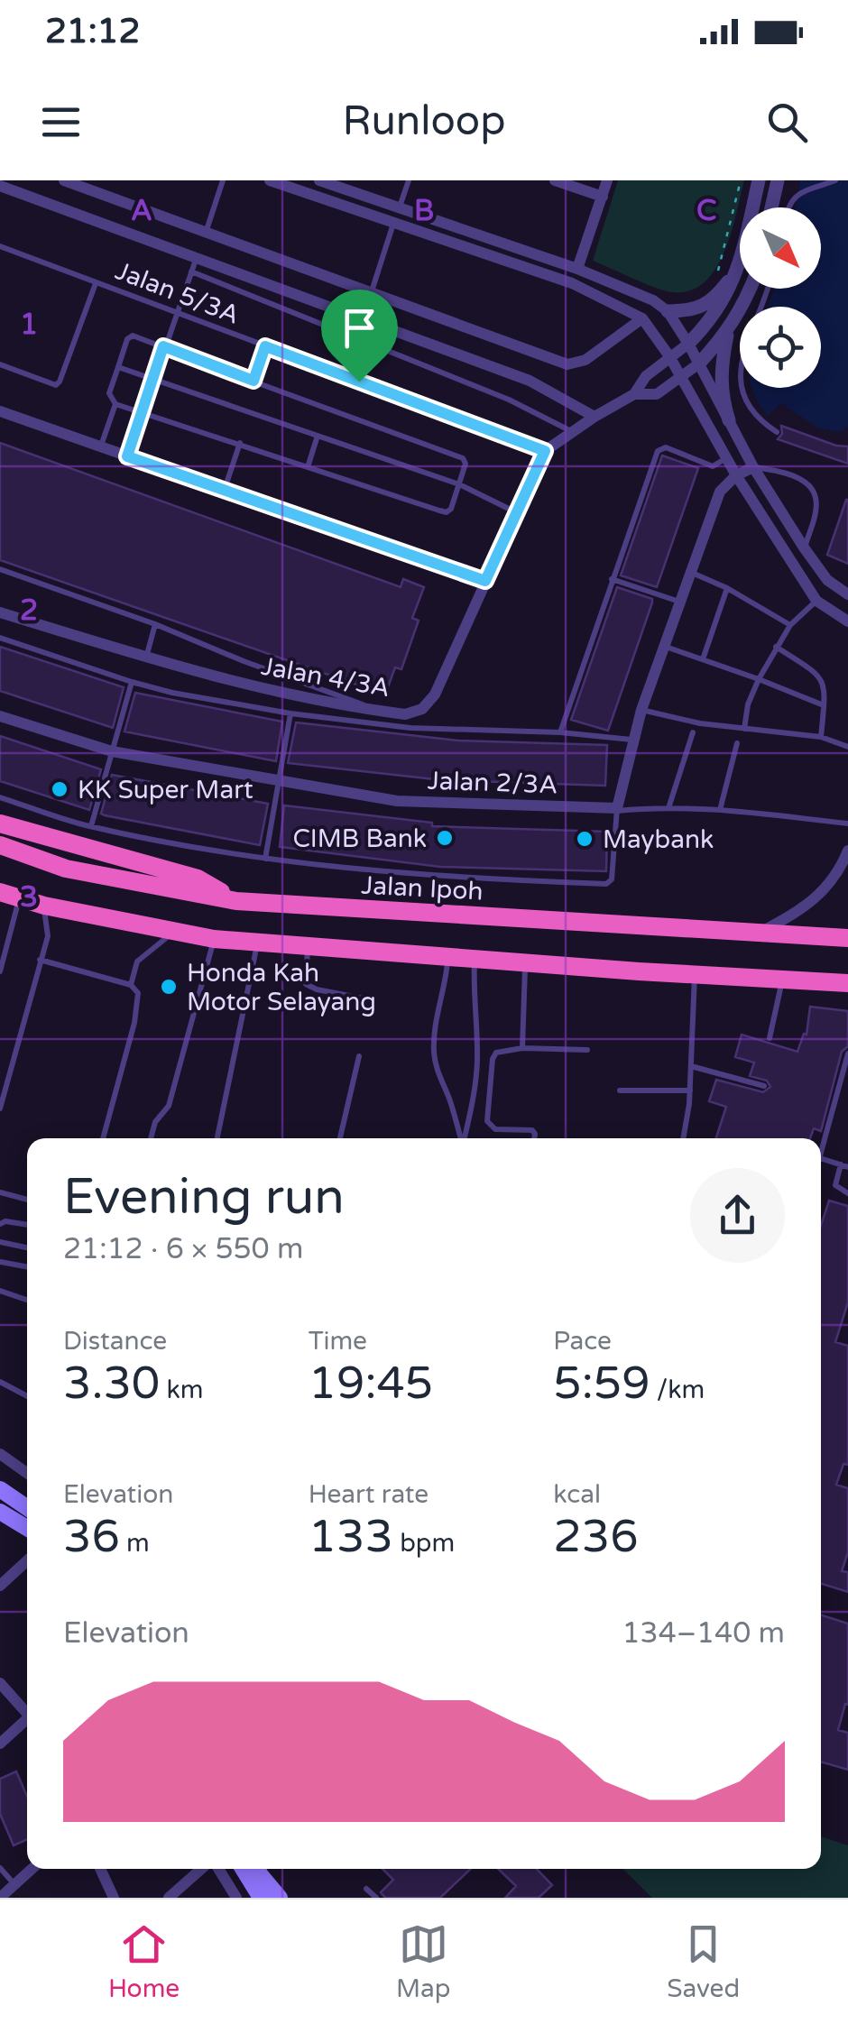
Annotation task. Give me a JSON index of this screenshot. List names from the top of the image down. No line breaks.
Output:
{"streets":{"highway":["Jalan Ipoh"],"street":["Jalan 4/3A","Jalan 2/3A"],"lane":["Jalan 5/3A"]},"crossings":[["Jalan 5/3A","Jalan 4/3A"]],"places":["KK Super Mart","CIMB Bank","Maybank","Honda Kah Motor Selayang"],"north":"bottom right","page":{"status":"21:12","header":"Runloop","heading":["Evening run","21:12 · 6 × 550 m"],"stats":[["Distance","3.30 km"],["Time","19:45"],["Pace","5:59 /km"],["Elevation","36 m"],["Heart rate","133 bpm"],["kcal","236"]],"chart":["Elevation","134–140 m"],"tabs":["Home","Map","Saved"]},"grid":{"columns":["A","B","C"],"rows":["1","2","3"]}}
